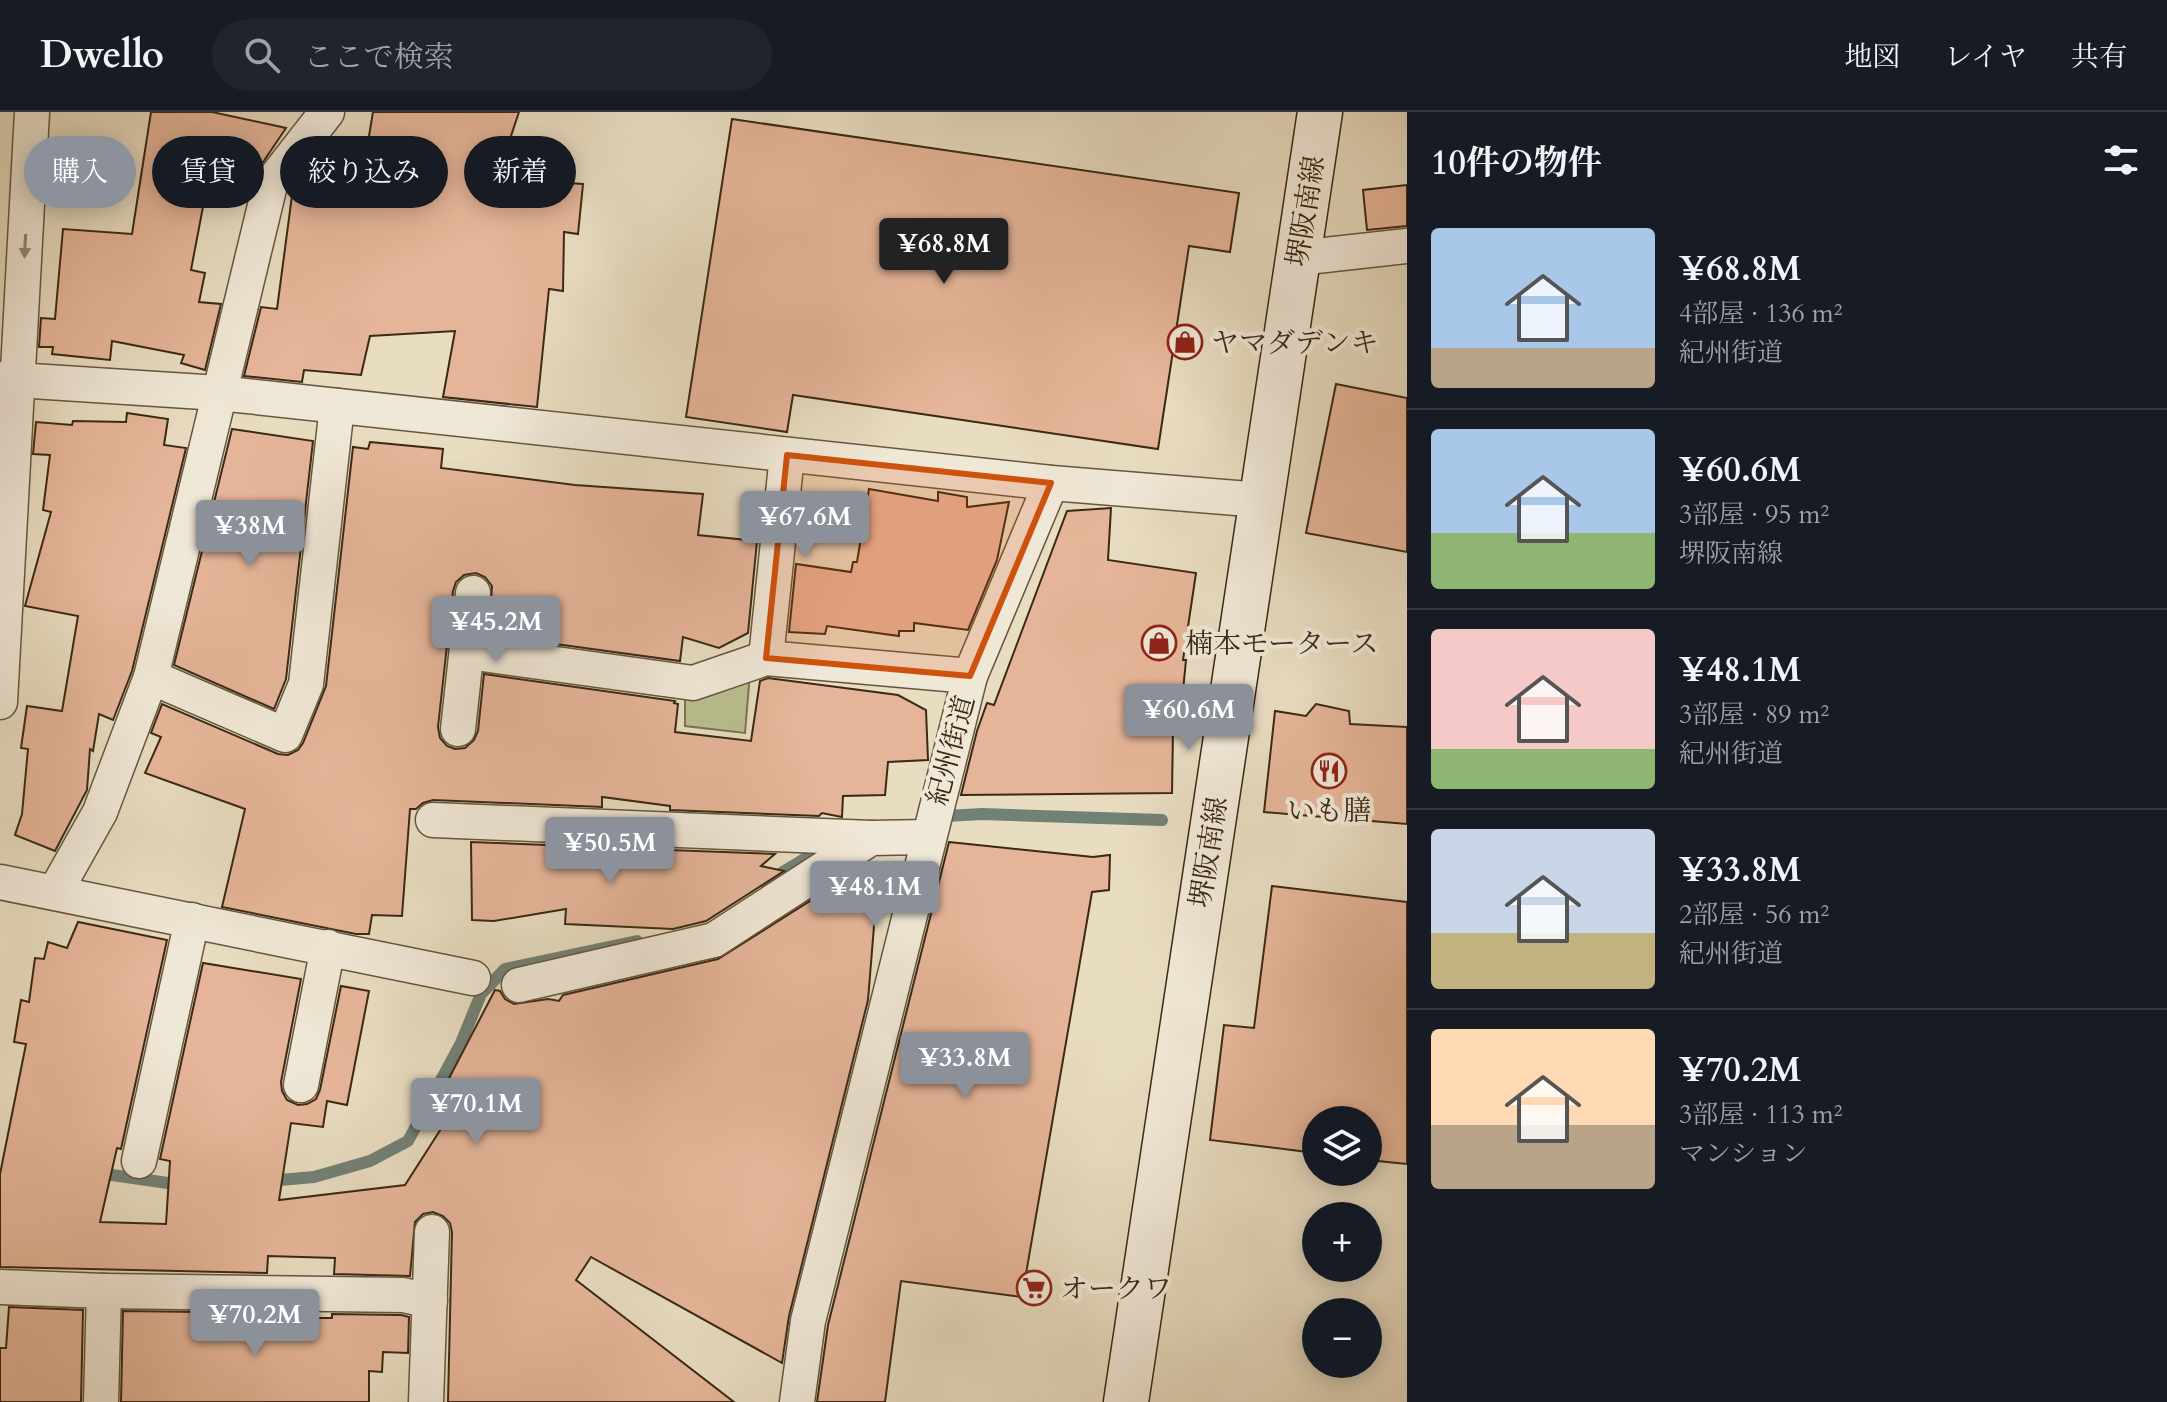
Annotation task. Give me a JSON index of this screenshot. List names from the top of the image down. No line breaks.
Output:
{"streets":{"main road":["堺阪南線"],"street":["紀州街道"]},"places":{"shop":["ヤマダデンキ","楠本モータース"],"restaurant":["いも膳"],"supermarket":["オークワ"]},"page":{"header":"Dwello","search":"ここで検索","nav":["地図","レイヤ","共有"],"heading":"10件の物件","chip":["購入","賃貸","絞り込み","新着"],"list":[{"name":"¥68.8M","note":"4部屋 · 136 m² · 紀州街道"},{"name":"¥60.6M","note":"3部屋 · 95 m² · 堺阪南線"},{"name":"¥48.1M","note":"3部屋 · 89 m² · 紀州街道"},{"name":"¥33.8M","note":"2部屋 · 56 m² · 紀州街道"},{"name":"¥70.2M","note":"3部屋 · 113 m² · マンション"}],"price":["¥68.8M","¥67.6M","¥38M","¥45.2M","¥60.6M","¥50.5M","¥48.1M","¥33.8M","¥70.1M","¥70.2M"],"map_buttons":["+","−"]}}
